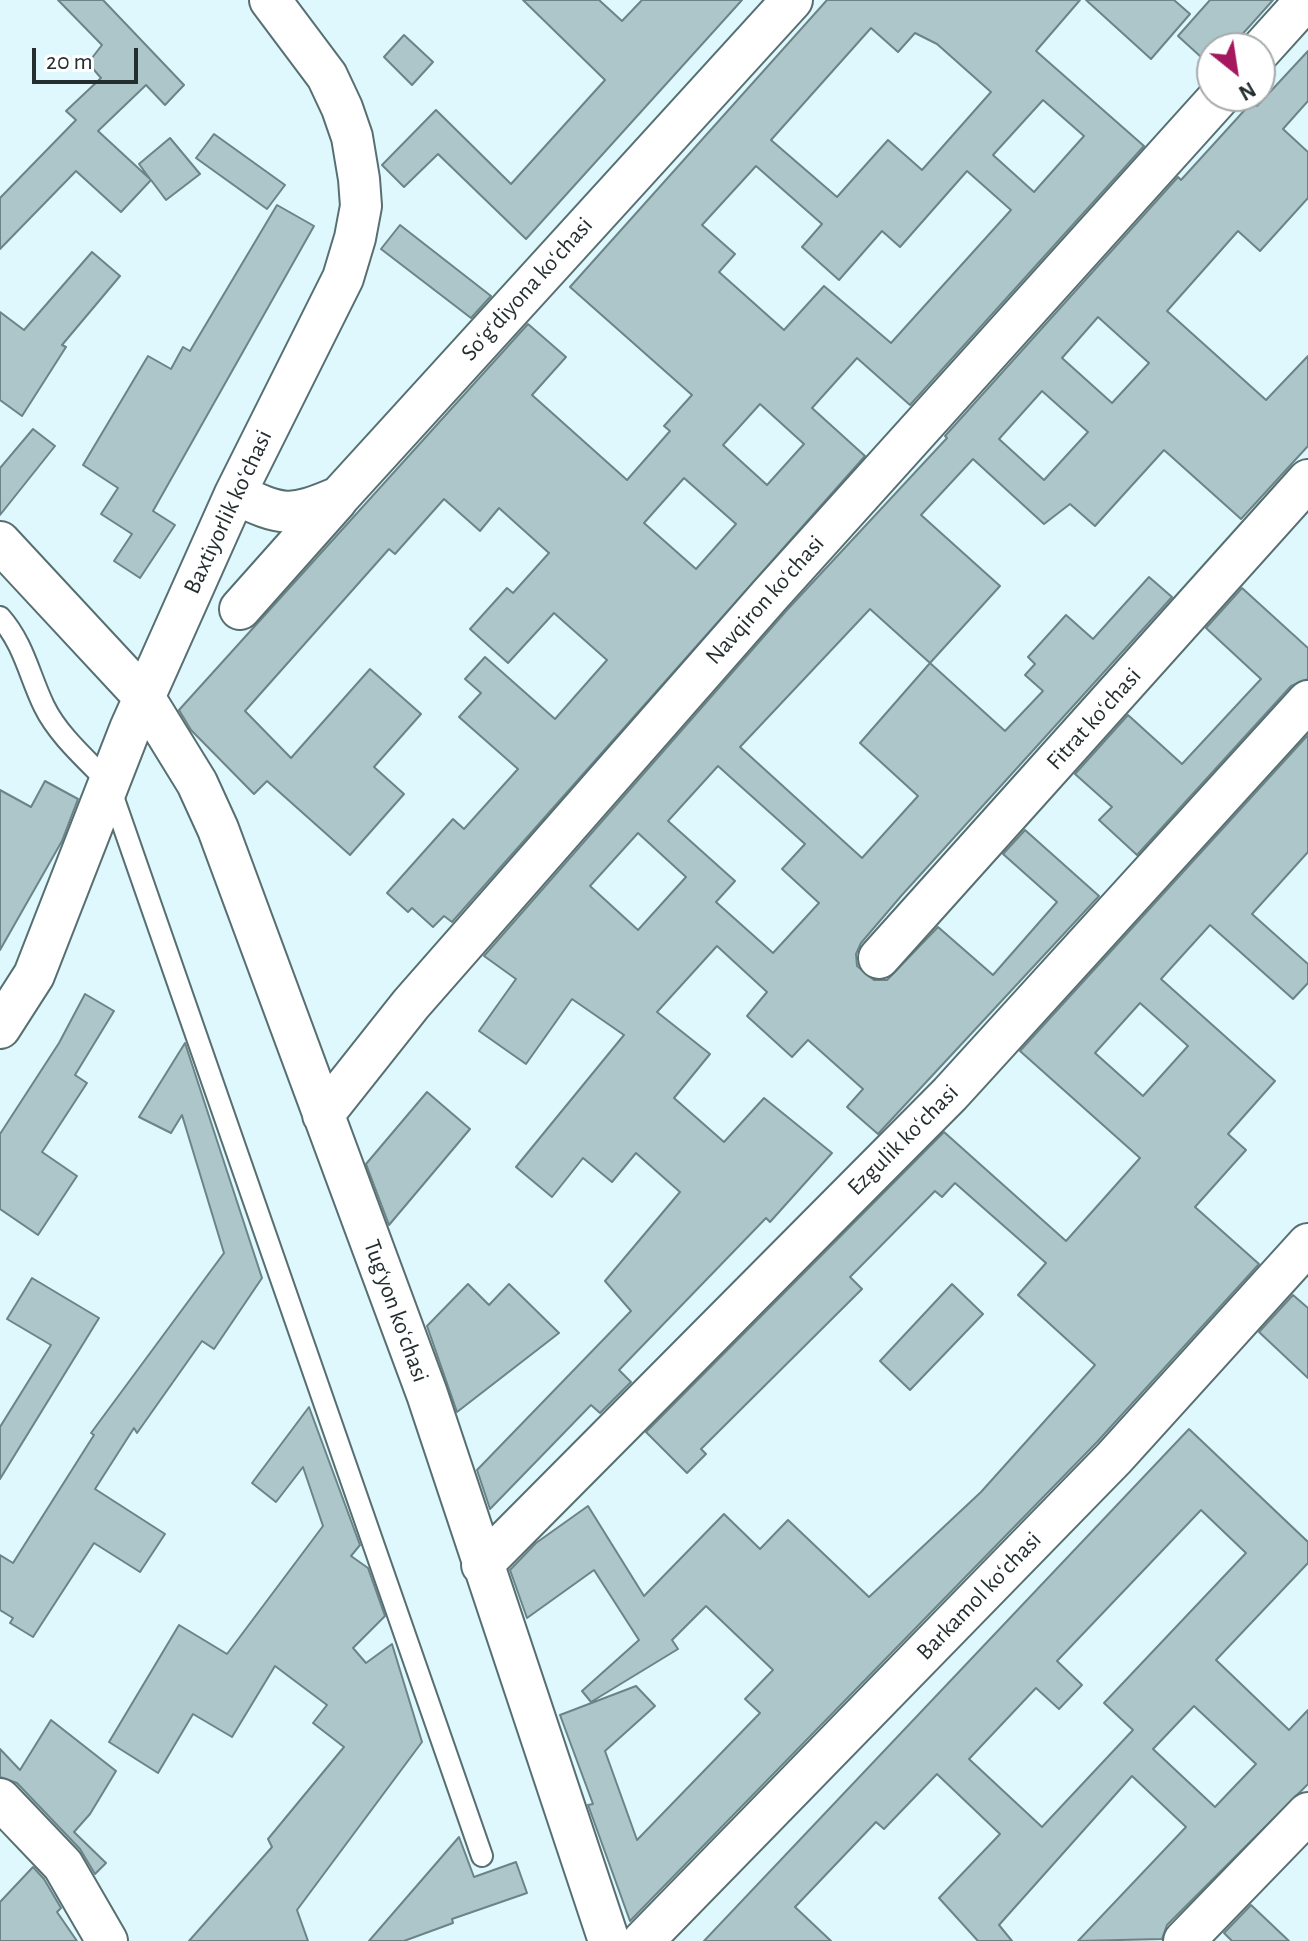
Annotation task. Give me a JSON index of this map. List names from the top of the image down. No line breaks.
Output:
{"streets":{"street":["Soʻgʻdiyona koʻchasi","Baxtiyorlik koʻchasi","Navqiron koʻchasi","Fitrat koʻchasi","Ezgulik koʻchasi","Tugʻyon koʻchasi","Barkamol koʻchasi"]},"crossings":[["Soʻgʻdiyona koʻchasi","Baxtiyorlik koʻchasi"],["Baxtiyorlik koʻchasi","Tugʻyon koʻchasi"],["Navqiron koʻchasi","Tugʻyon koʻchasi"],["Ezgulik koʻchasi","Tugʻyon koʻchasi"]],"scale_bar":"20 m","north":"bottom right"}
